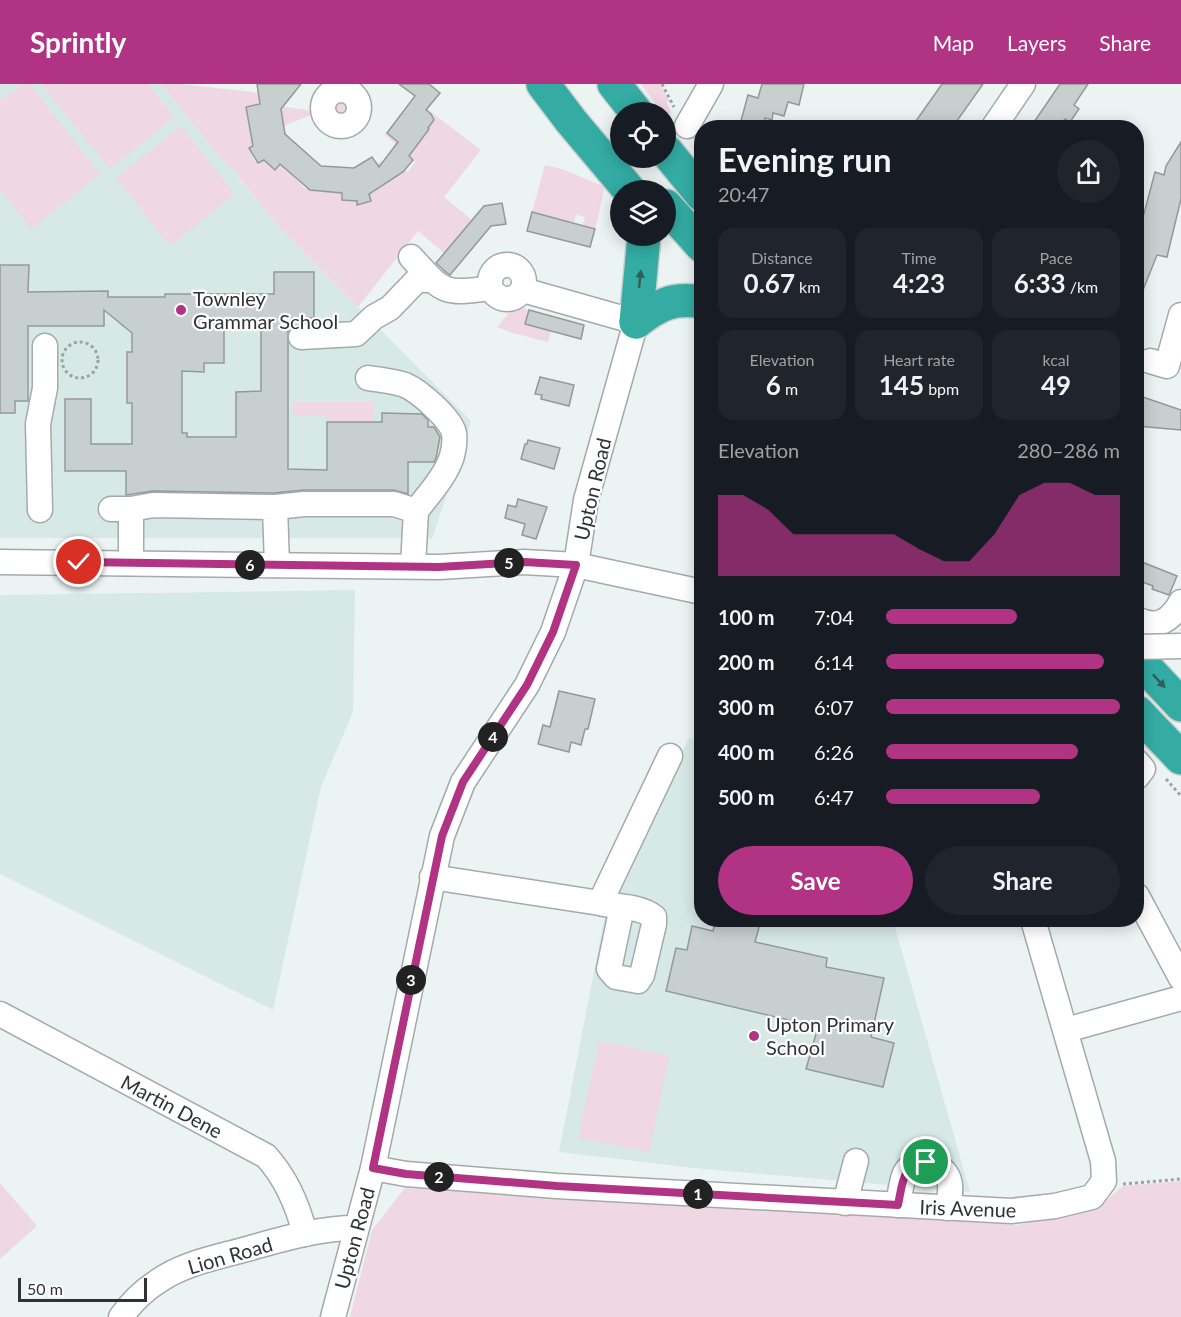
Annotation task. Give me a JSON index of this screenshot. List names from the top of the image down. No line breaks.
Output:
{"streets":{"street":["Upton Road","Martin Dene","Iris Avenue","Lion Road"]},"crossings":[["Upton Road","Iris Avenue"],["Upton Road","Lion Road"],["Martin Dene","Lion Road"]],"places":["Townley Grammar School","Upton Primary School"],"scale_bar":"50 m","page":{"header":"Sprintly","nav":["Map","Layers","Share"],"heading":["Evening run","20:47"],"stats":[["Distance","0.67 km"],["Time","4:23"],["Pace","6:33 /km"],["Elevation","6 m"],["Heart rate","145 bpm"],["kcal","49"]],"chart":["Elevation","280–286 m"],"pins":["5","6","4","3","2","1"],"list":[{"name":"100 m","note":"7:04"},{"name":"200 m","note":"6:14"},{"name":"300 m","note":"6:07"},{"name":"400 m","note":"6:26"},{"name":"500 m","note":"6:47"}],"buttons":["Save","Share"],"scale":"50 m"}}
